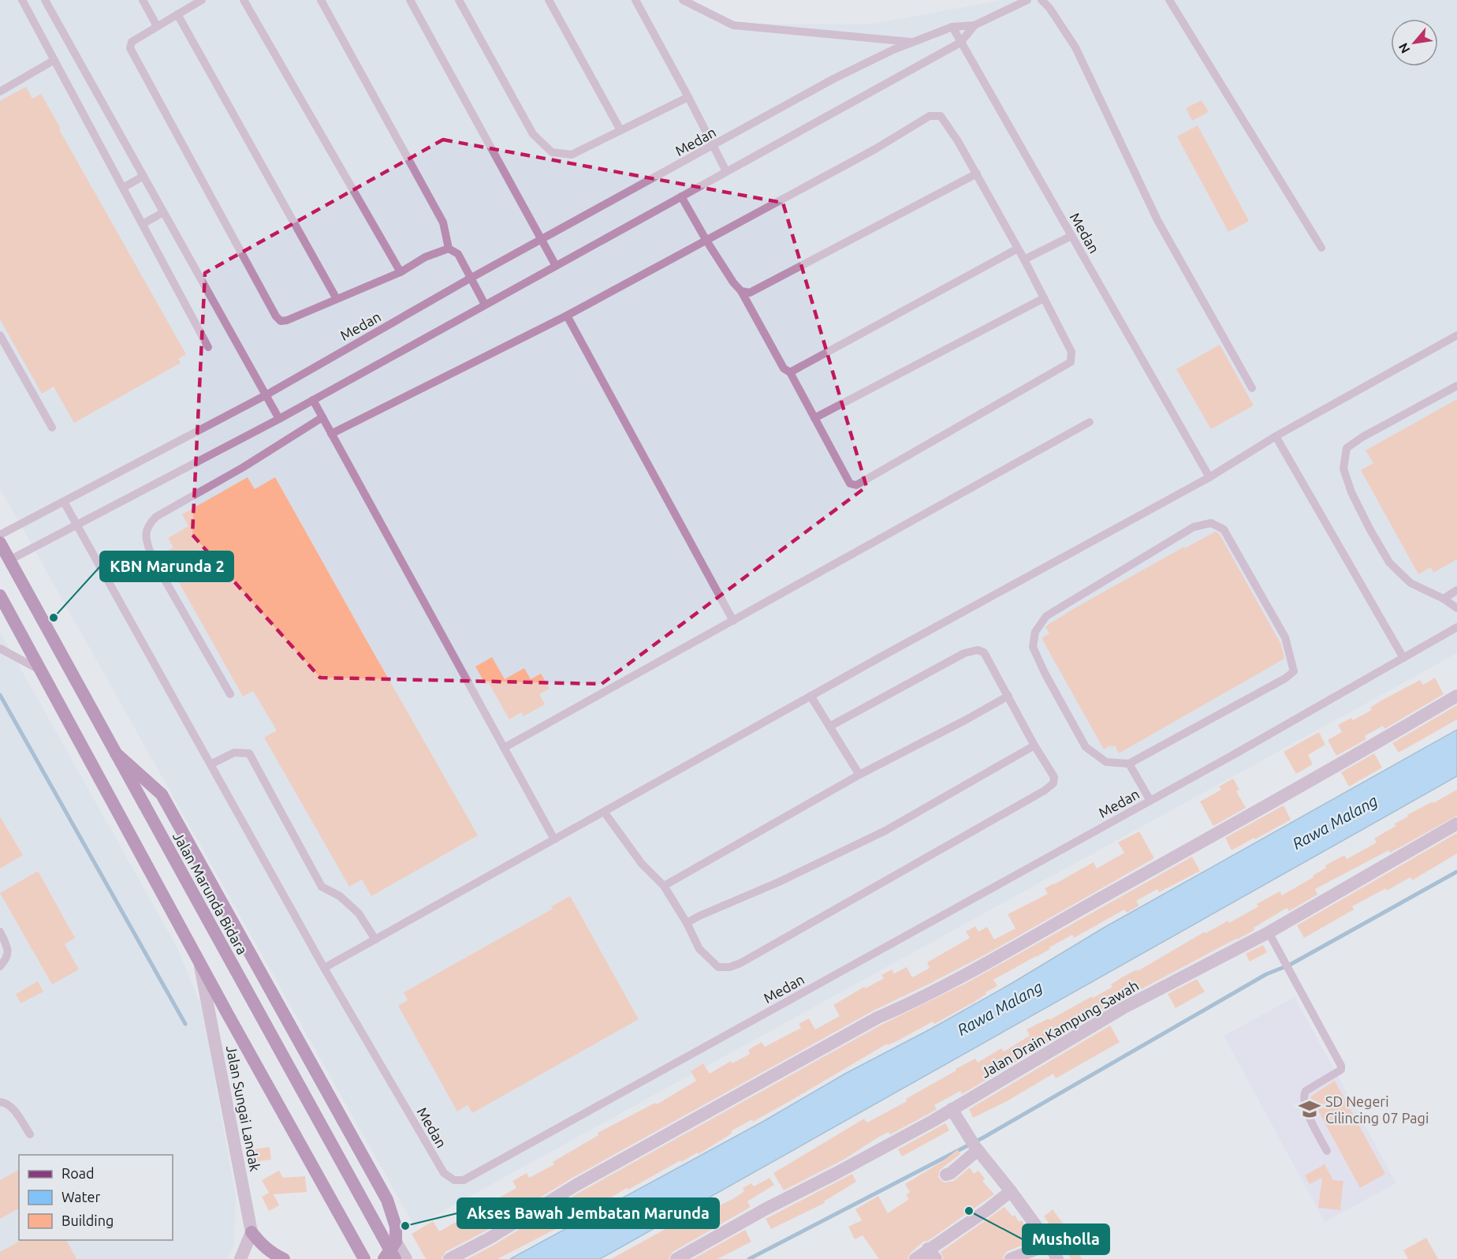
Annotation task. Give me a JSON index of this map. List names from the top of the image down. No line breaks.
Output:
{"streets":{"main road":["Jalan Marunda Bidara"],"street":["Jalan Drain Kampung Sawah","Jalan Sungai Landak"],"lane":["Medan"]},"water":["Rawa Malang"],"places":{"other":["KBN Marunda 2","Musholla","Akses Bawah Jembatan Marunda"],"school or university":["SD Negeri Cilincing 07 Pagi"]},"legend":["Road","Water","Building"],"north":"bottom left"}
